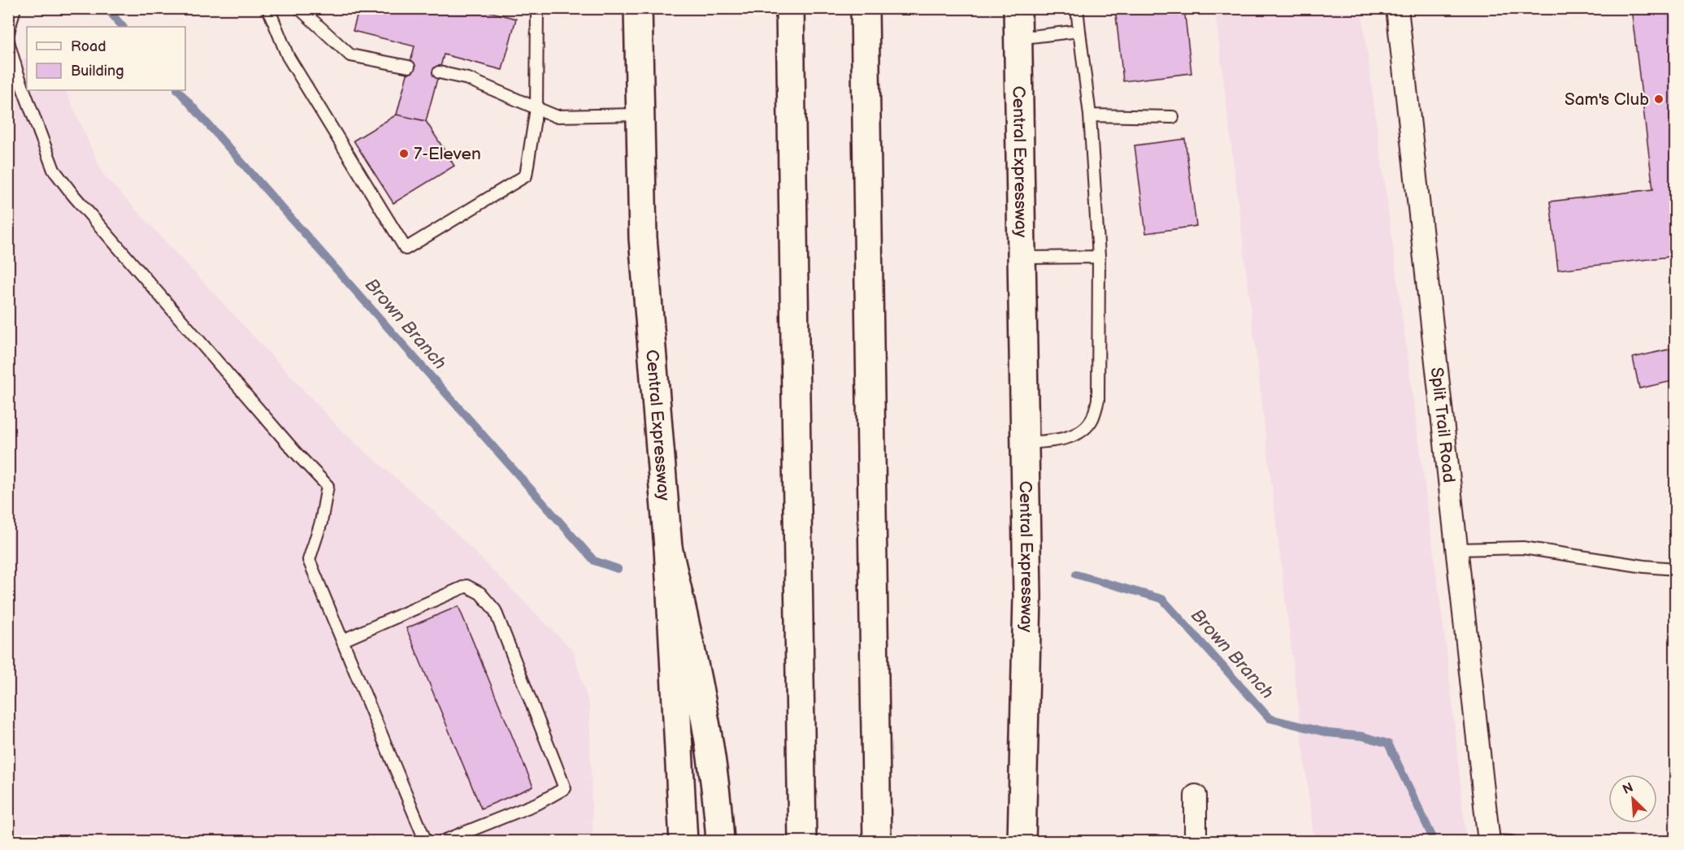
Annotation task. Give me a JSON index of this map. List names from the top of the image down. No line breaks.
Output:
{"streets":{"main road":["Central Expressway"],"street":["Split Trail Road"]},"water":["Brown Branch"],"places":["Sam's Club","7-Eleven"],"legend":["Road","Building"],"north":"top left"}
